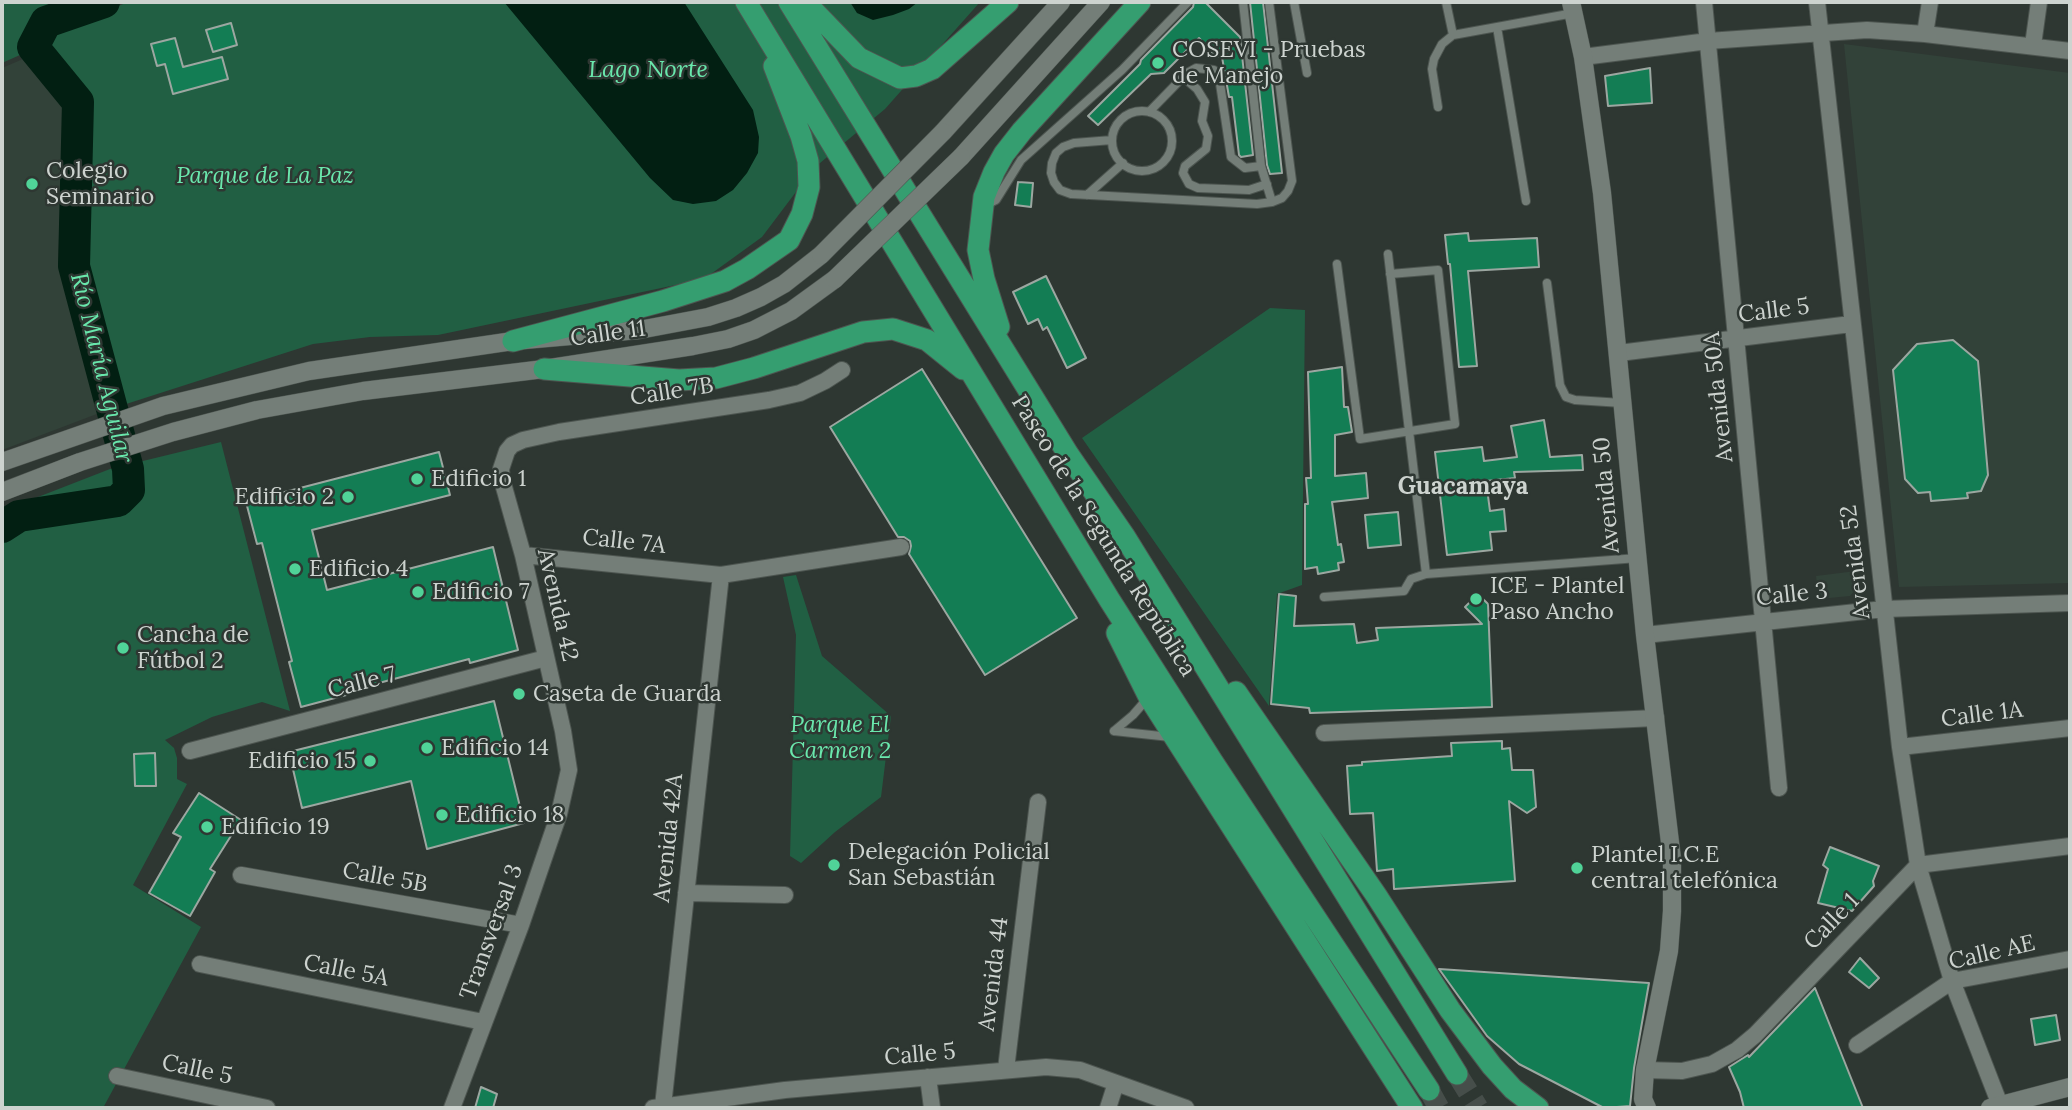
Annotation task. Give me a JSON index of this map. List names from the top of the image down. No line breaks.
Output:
{"streets":{"highway":["Paseo de la Segunda República"],"main road":["Calle 11","Avenida 50"],"street":["Calle 5","Calle 7B","Avenida 50A","Calle 7A","Avenida 52","Calle 3","Avenida 42","Calle 7","Calle 1A","Avenida 42A","Calle 5B","Calle 1","Transversal 3","Calle AE","Calle 5A","Avenida 44"]},"crossings":[["Calle 5","Avenida 50A"],["Calle 5","Avenida 50"],["Calle 5","Avenida 52"],["Calle 5","Avenida 42A"],["Calle 5","Avenida 44"],["Calle 7B","Avenida 42"],["Avenida 50A","Calle 3"],["Avenida 50","Calle 3"],["Avenida 50","Calle 1"],["Calle 7A","Avenida 42"],["Calle 7A","Avenida 42A"],["Avenida 52","Calle 3"],["Avenida 52","Calle 1A"],["Avenida 52","Calle 1"],["Avenida 52","Calle AE"],["Avenida 42","Calle 7"],["Avenida 42","Transversal 3"],["Calle 5B","Transversal 3"],["Transversal 3","Calle 5A"]],"districts":["Guacamaya"],"water":["Lago Norte","Río María Aguilar"],"parks":["Parque de La Paz","Parque El Carmen 2"],"places":["COSEVI - Pruebas de Manejo","Colegio Seminario","Edificio 1","Edificio 2","Edificio 4","Edificio 7","ICE - Plantel Paso Ancho","Cancha de Fútbol 2","Caseta de Guarda","Edificio 14","Edificio 15","Edificio 18","Edificio 19","Delegación Policial San Sebastián","Plantel I.C.E central telefónica"]}
